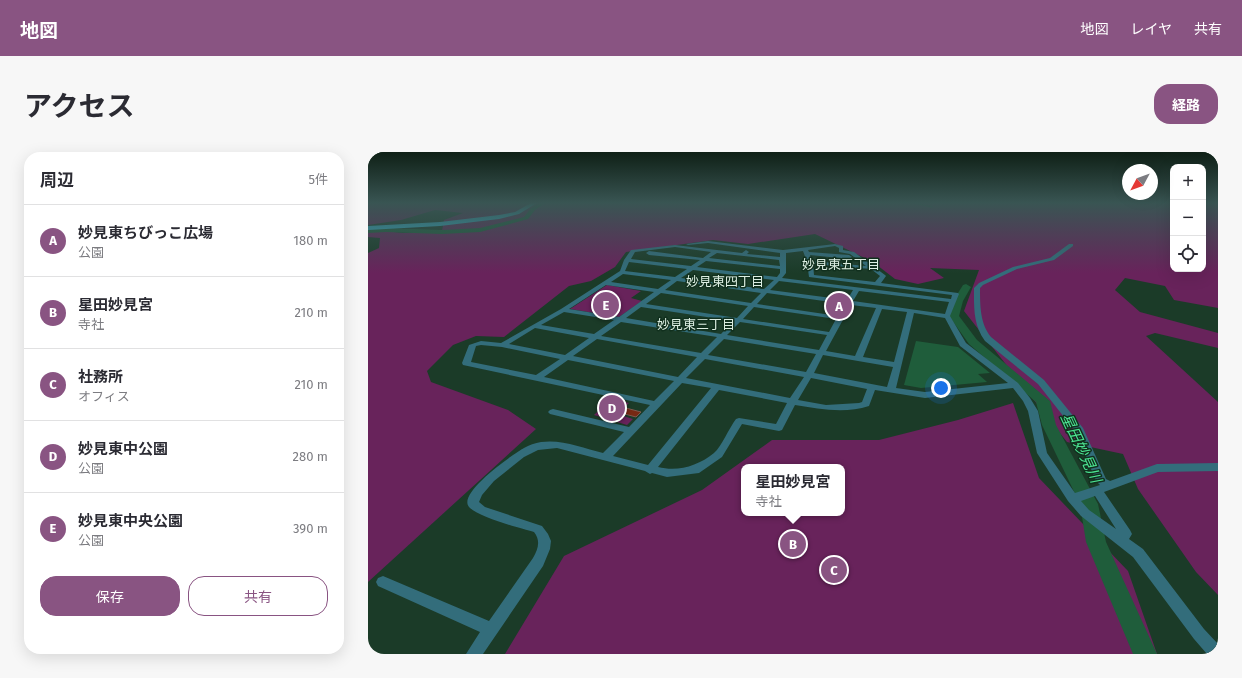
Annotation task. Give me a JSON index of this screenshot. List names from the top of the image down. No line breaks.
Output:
{"districts":["妙見東五丁目","妙見東四丁目","妙見東三丁目"],"water":["星田妙見川"],"north":"bottom left","page":{"header":"地図","nav":["地図","レイヤ","共有"],"title":"アクセス","buttons":["経路",["保存","共有"]],"heading":["周辺","5件"],"map_buttons":["+","−"],"list":[{"mark":"A","name":"妙見東ちびっこ広場","note":"公園","value":"180 m"},{"mark":"B","name":"星田妙見宮","note":"寺社","value":"210 m"},{"mark":"C","name":"社務所","note":"オフィス","value":"210 m"},{"mark":"D","name":"妙見東中公園","note":"公園","value":"280 m"},{"mark":"E","name":"妙見東中央公園","note":"公園","value":"390 m"}],"pins":["E","A","D","B","C"],"popup":["星田妙見宮","寺社"]}}
